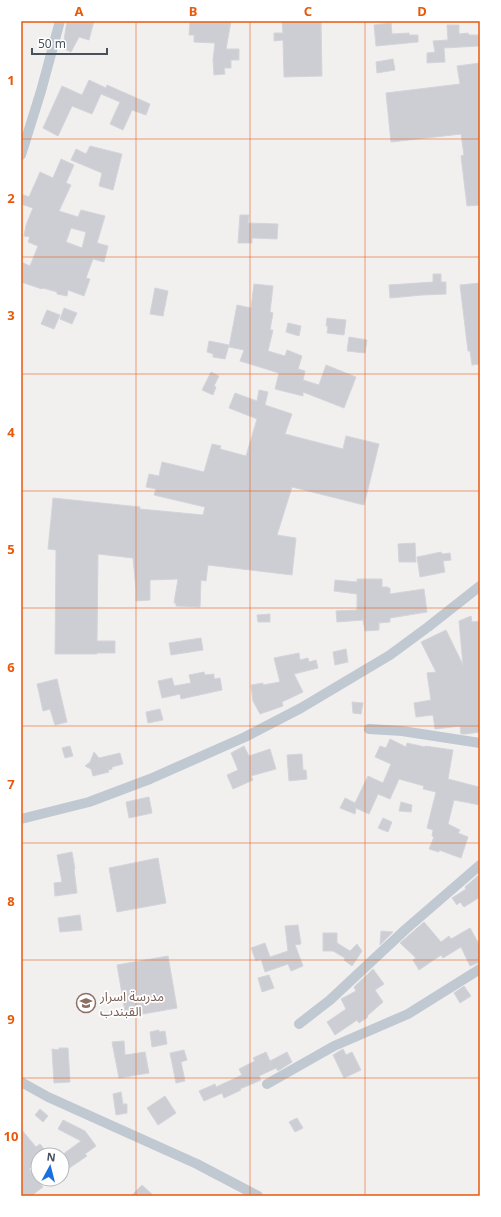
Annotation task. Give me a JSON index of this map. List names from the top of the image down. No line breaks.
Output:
{"places":{"school or university":["مدرسة اسرار القبندب"]},"scale_bar":"50 m","north":"top","grid":{"columns":["A","B","C","D"],"rows":["1","2","3","4","5","6","7","8","9","10"]}}
